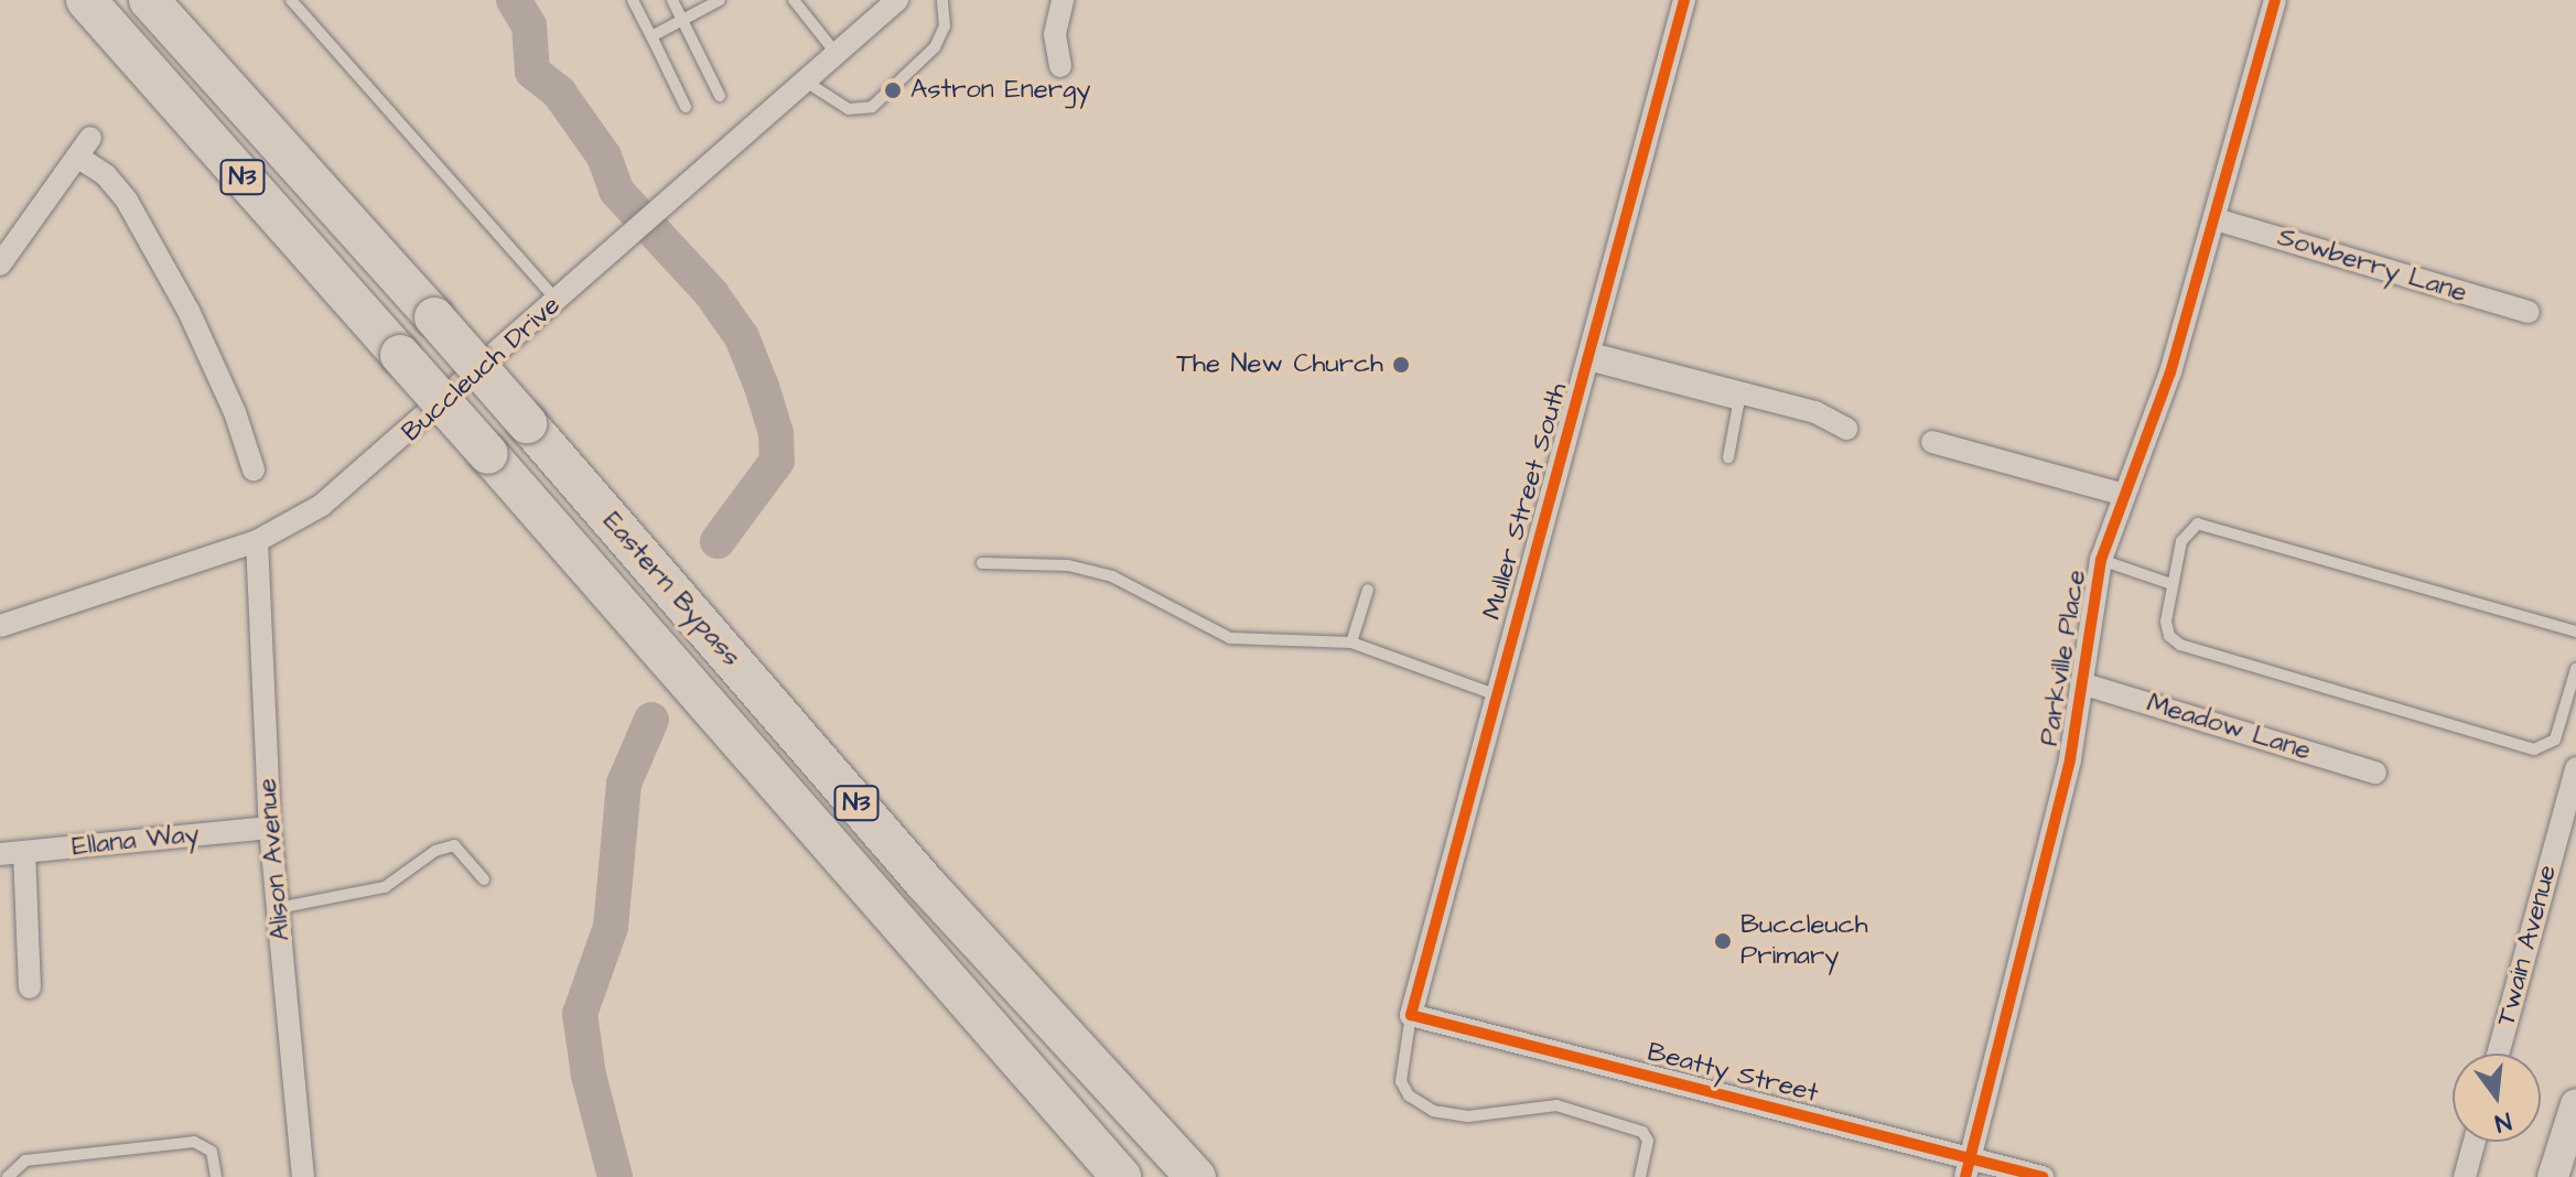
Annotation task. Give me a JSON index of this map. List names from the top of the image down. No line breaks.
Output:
{"streets":{"highway":["N3","Eastern Bypass"],"street":["Sowberry Lane","Buccleuch Drive","Muller Street South","Parkville Place","Meadow Lane","Ellana Way","Alison Avenue","Twain Avenue","Beatty Street"]},"crossings":[["Sowberry Lane","Parkville Place"],["Buccleuch Drive","Alison Avenue"],["Muller Street South","Beatty Street"],["Parkville Place","Meadow Lane"],["Parkville Place","Beatty Street"],["Ellana Way","Alison Avenue"]],"places":["Astron Energy","The New Church","Buccleuch Primary"],"north":"bottom"}
